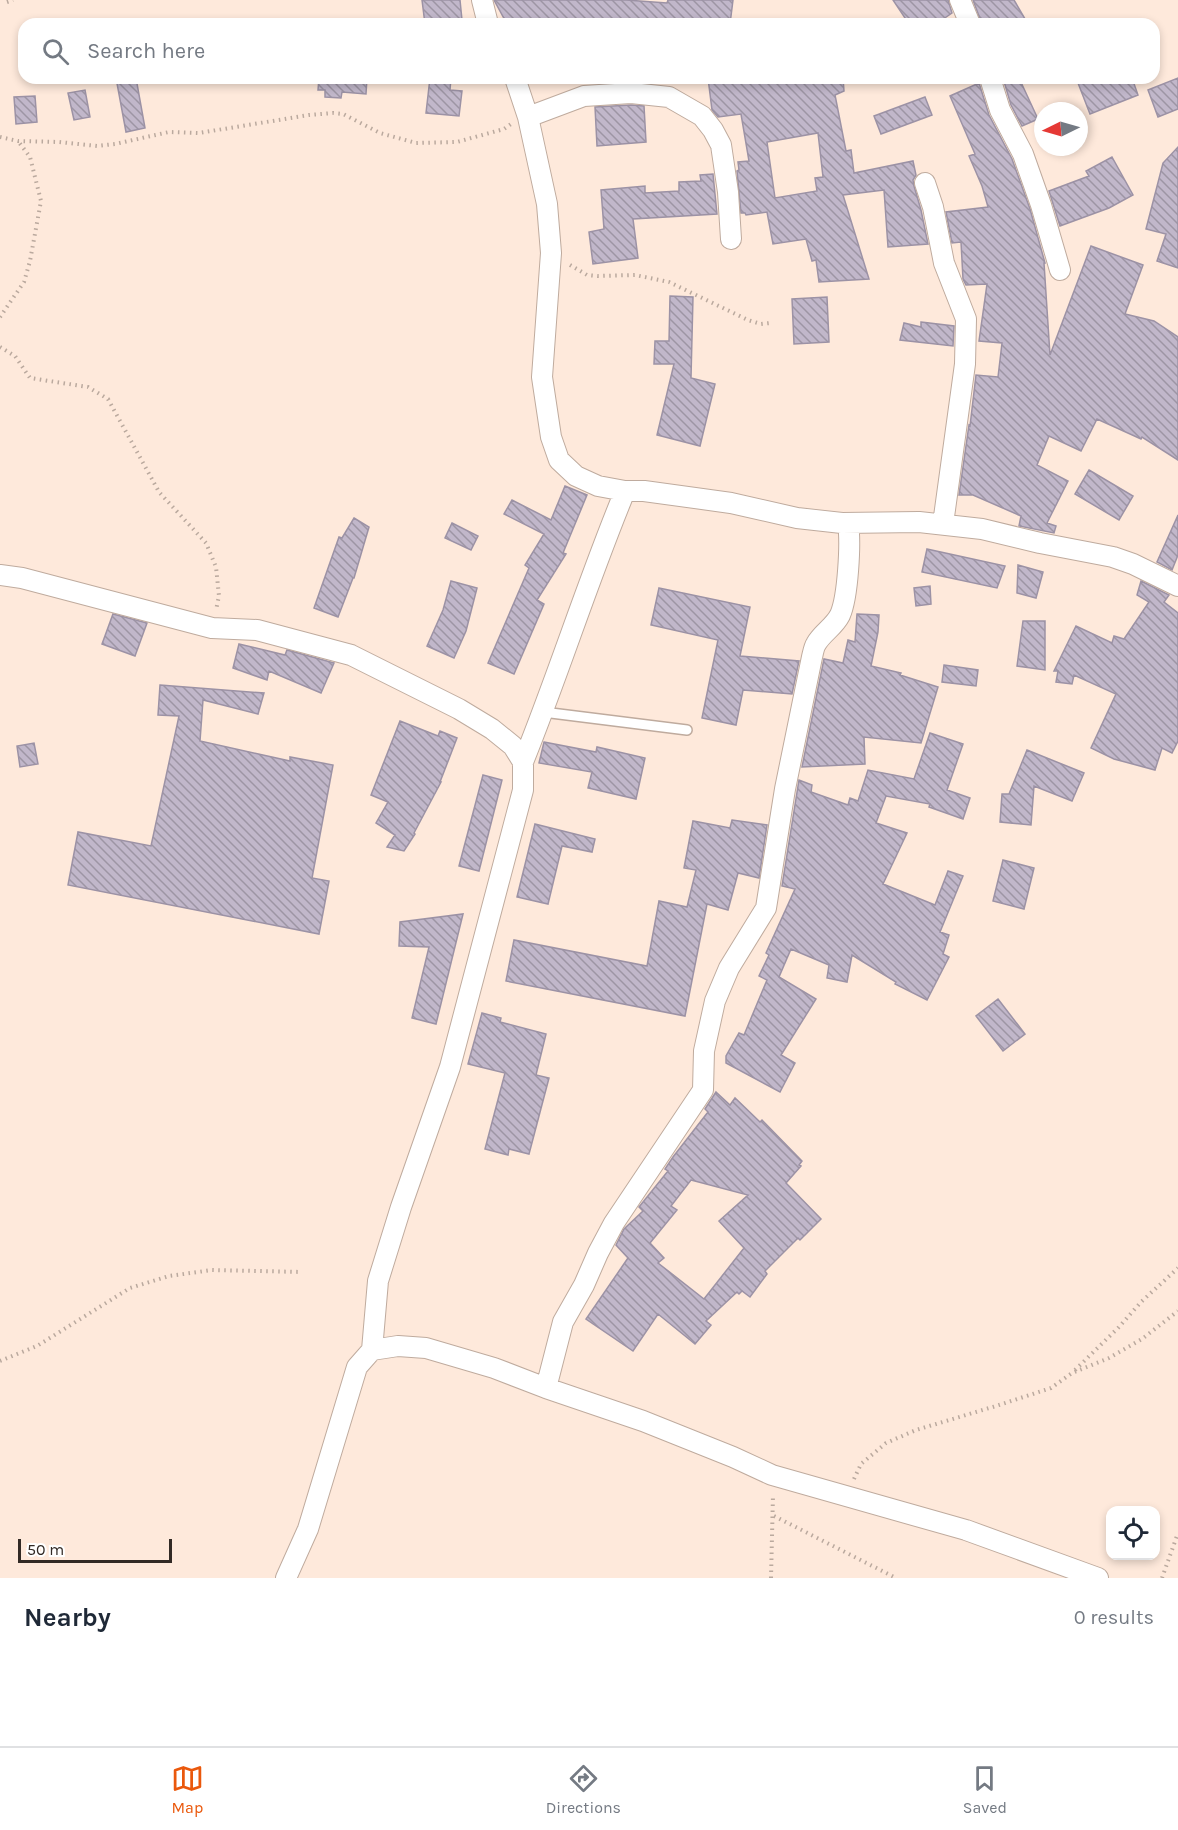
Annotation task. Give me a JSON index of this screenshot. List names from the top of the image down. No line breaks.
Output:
{"scale_bar":"50 m","north":"left","page":{"search":"Search here","scale":"50 m","heading":["Nearby","0 results"],"nav":["Map","Directions","Saved"]}}
